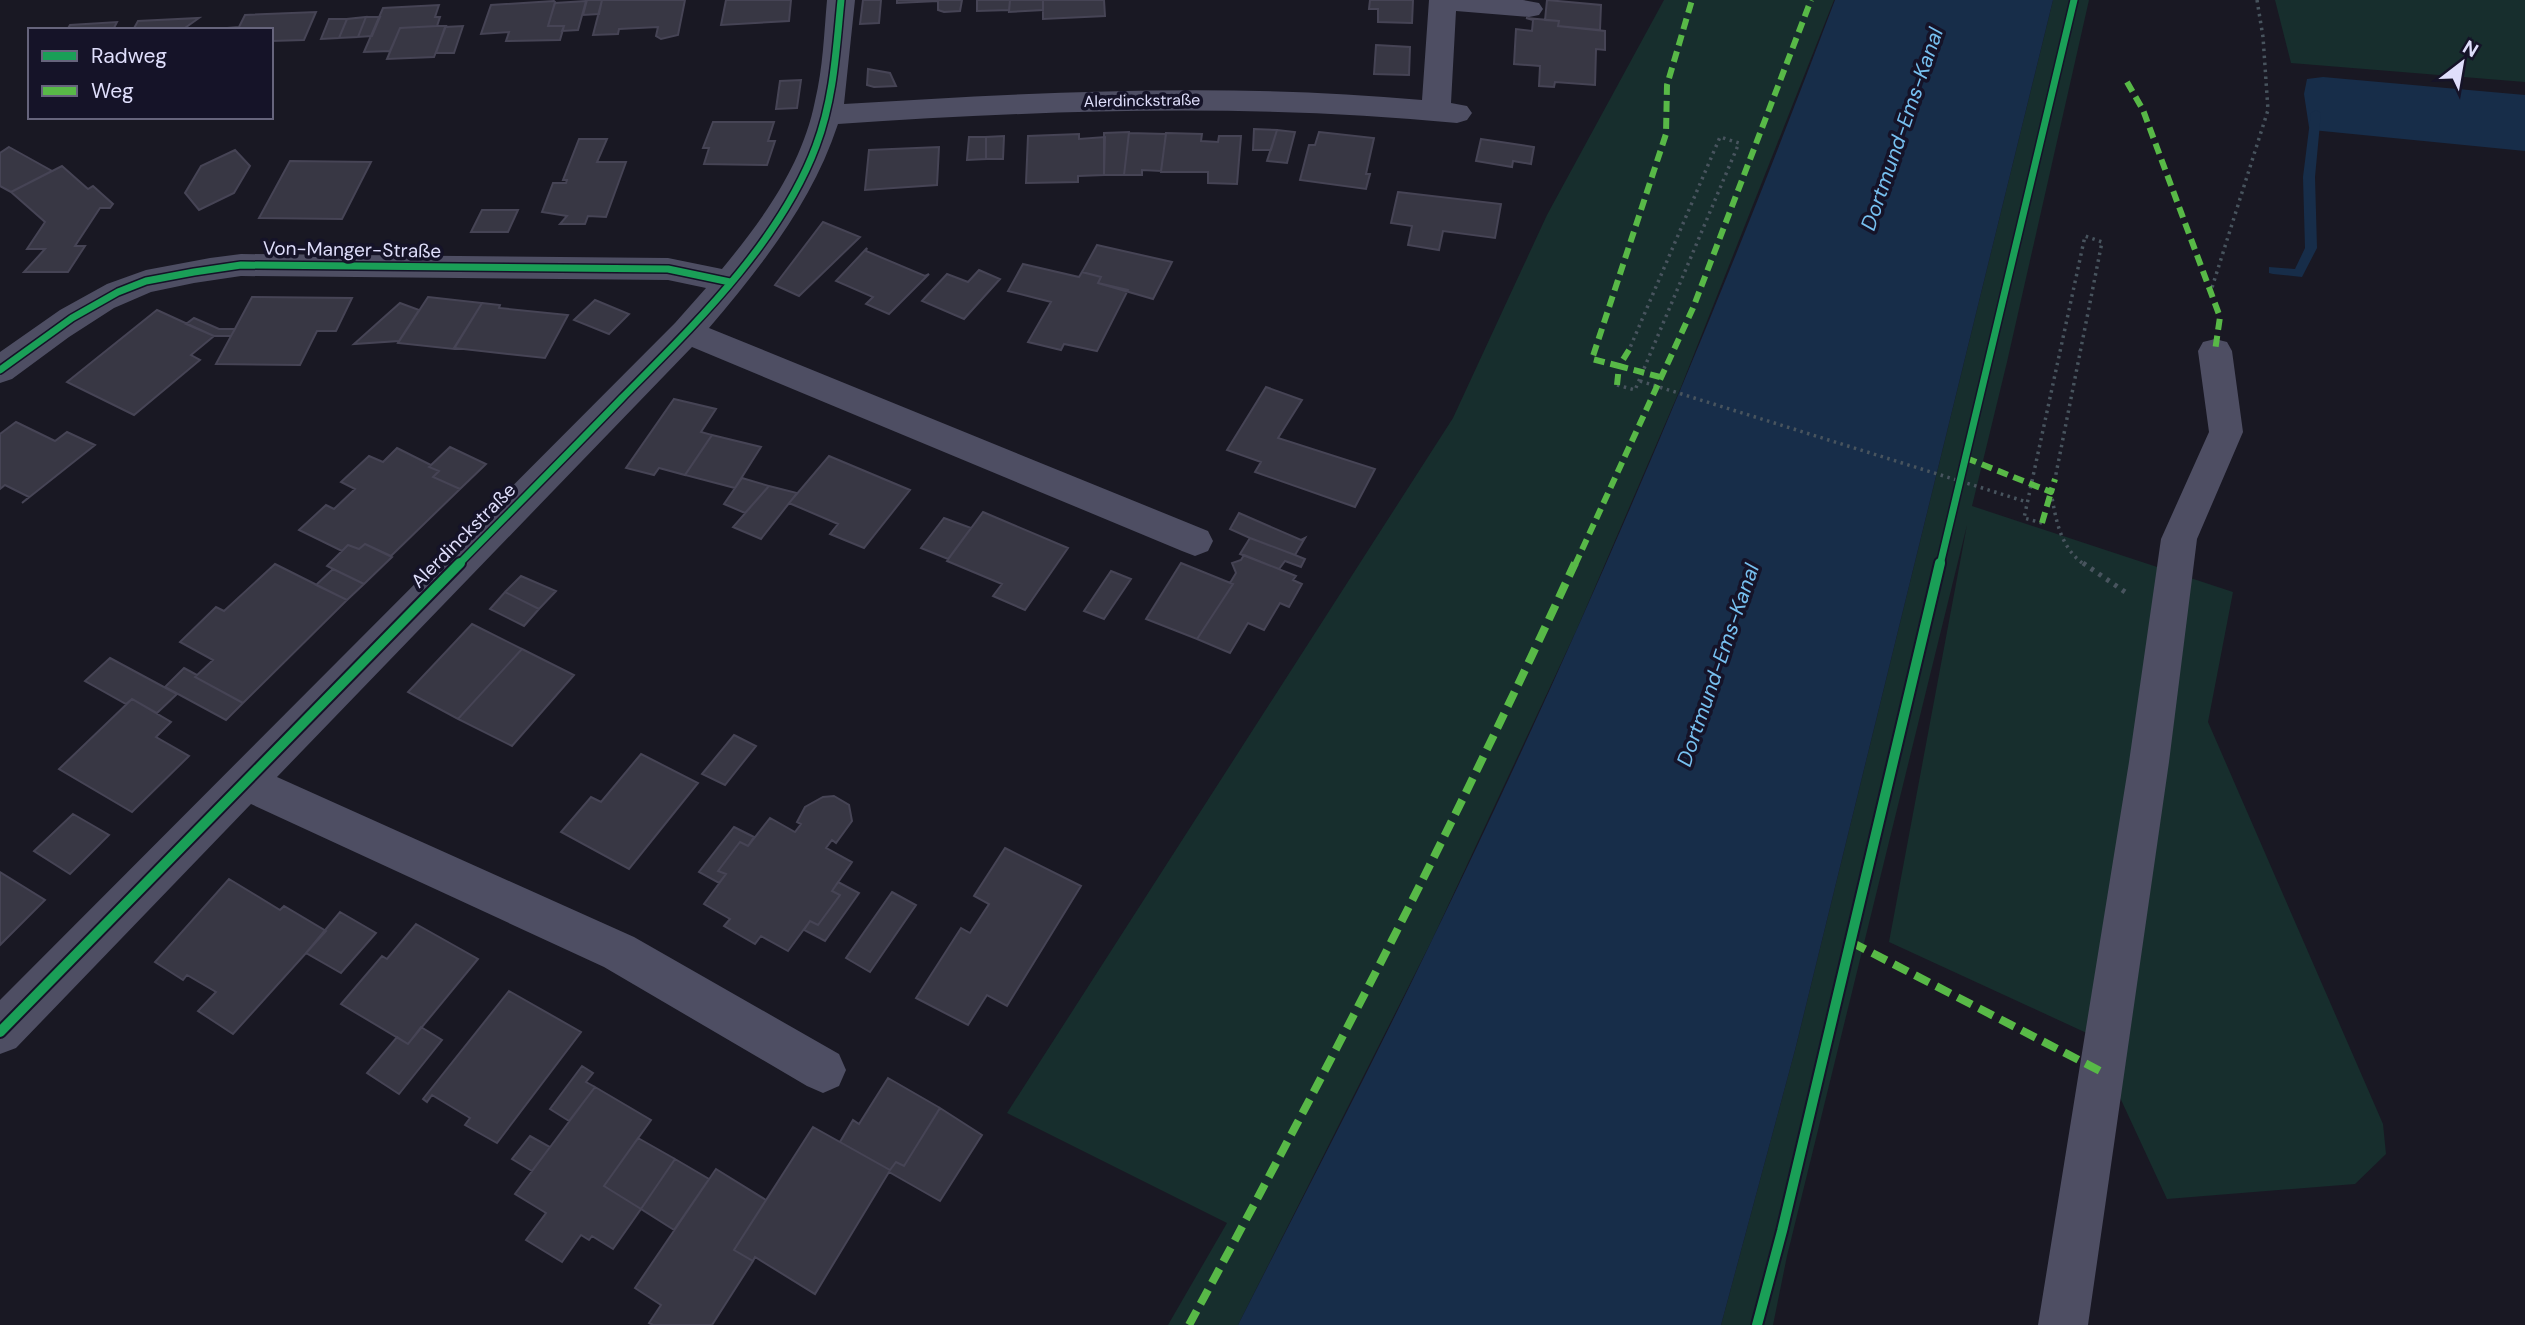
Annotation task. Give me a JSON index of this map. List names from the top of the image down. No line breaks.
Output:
{"streets":{"street":["Alerdinckstraße","Von-Manger-Straße"]},"crossings":[["Alerdinckstraße","Von-Manger-Straße"]],"water":["Dortmund-Ems-Kanal"],"legend":["Radweg","Weg"],"north":"top right"}
